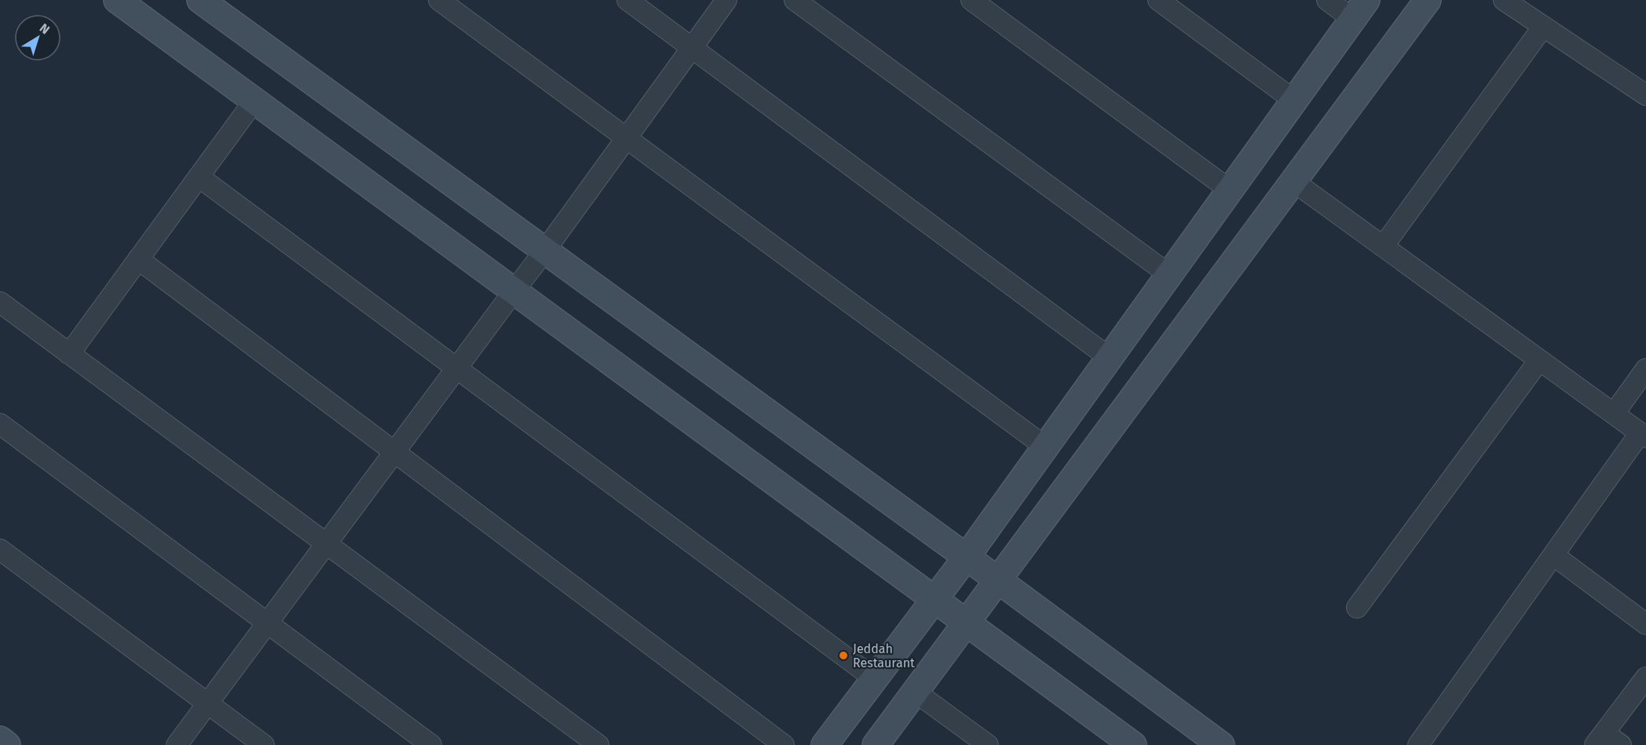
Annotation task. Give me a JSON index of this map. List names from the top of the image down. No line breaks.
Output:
{"places":["Jeddah Restaurant"],"north":"top right"}
